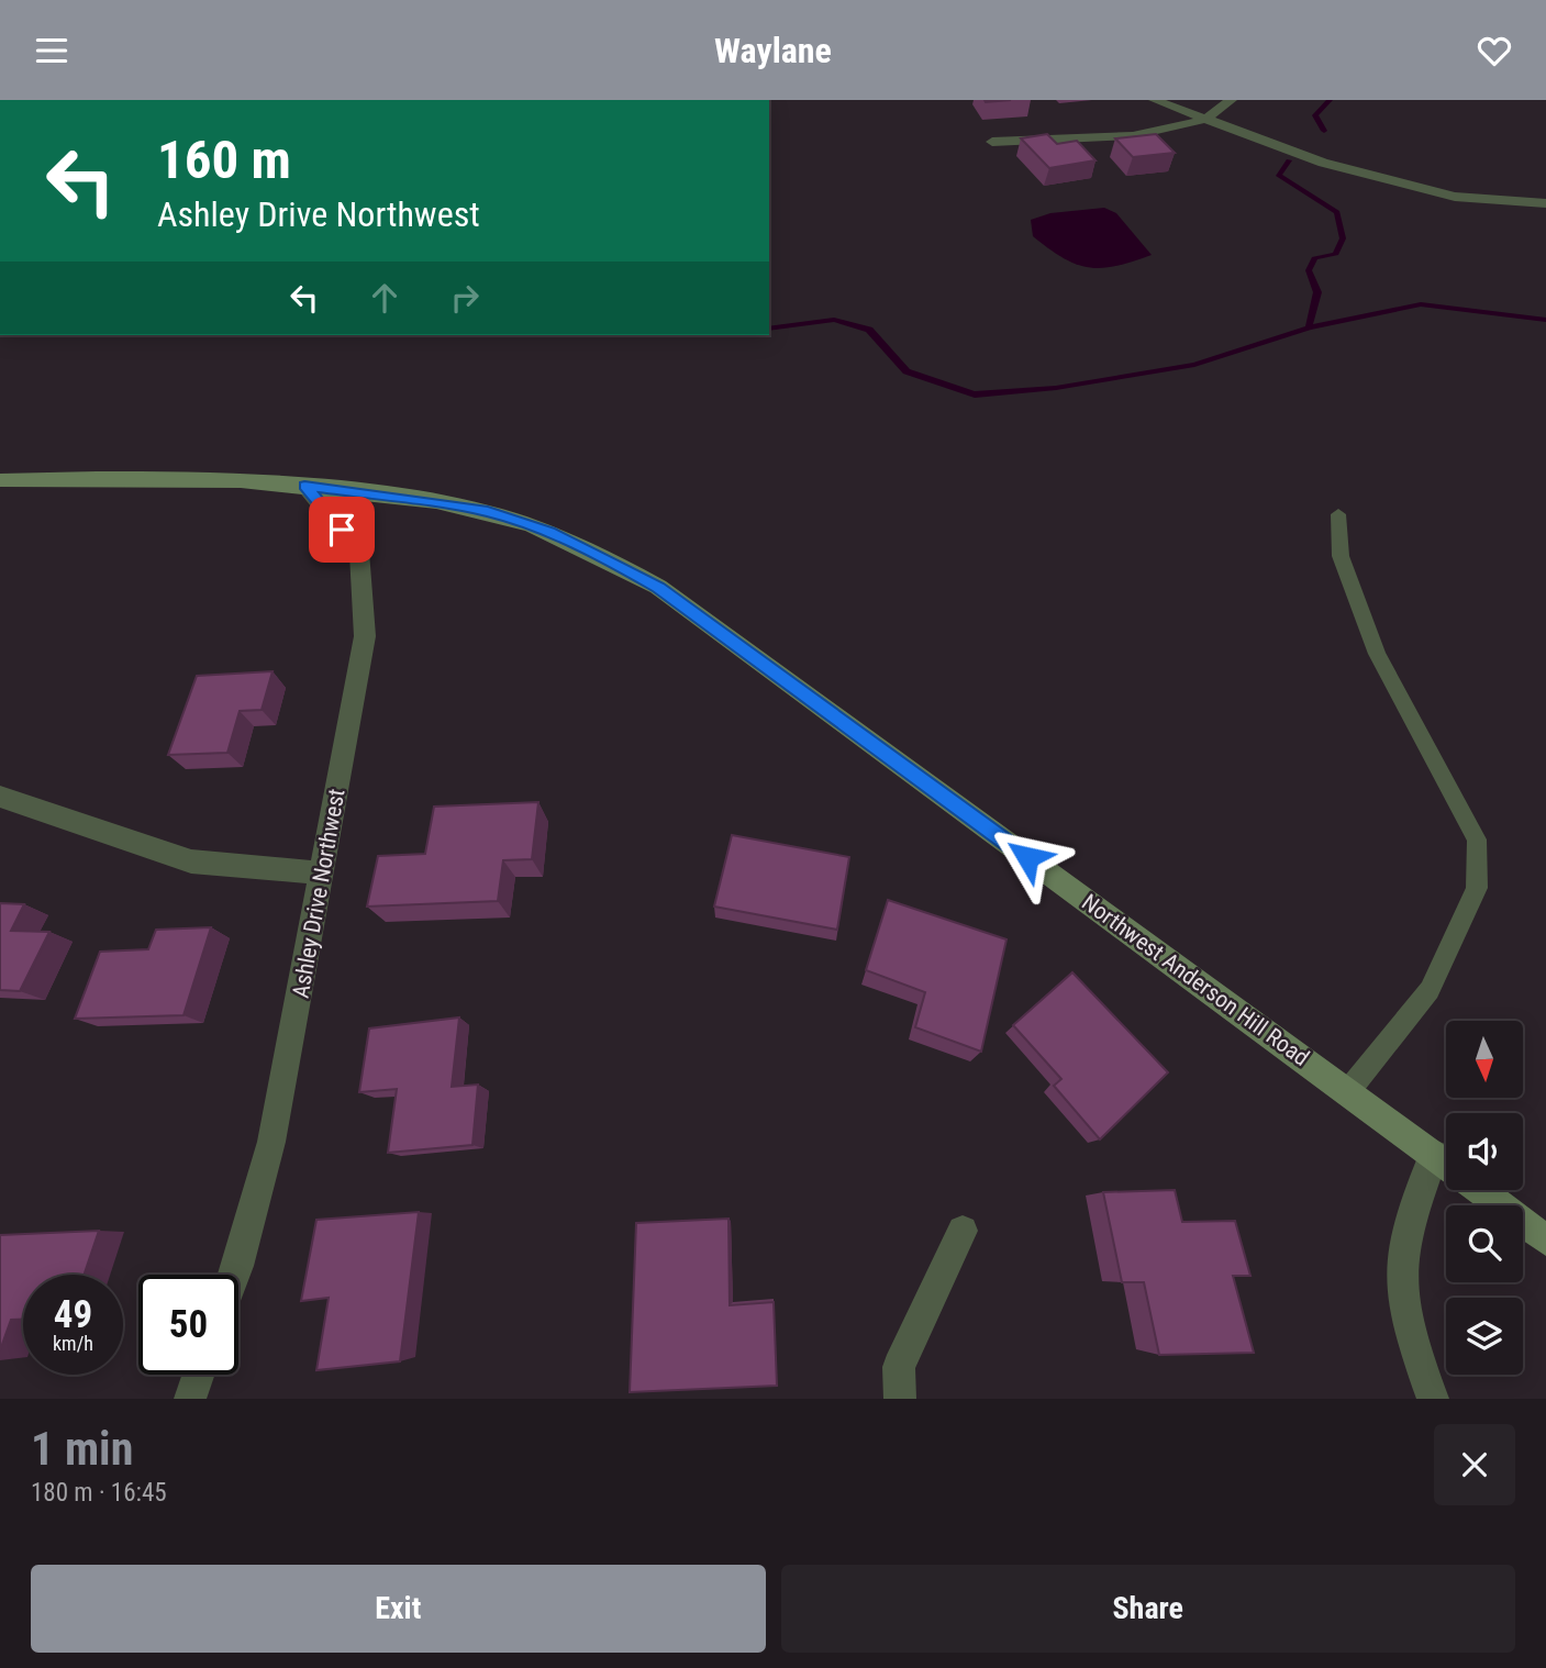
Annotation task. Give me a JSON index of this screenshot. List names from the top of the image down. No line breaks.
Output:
{"streets":{"main road":["Northwest Anderson Hill Road"],"street":["Ashley Drive Northwest"]},"crossings":[["Ashley Drive Northwest","Northwest Anderson Hill Road"]],"north":"bottom","page":{"header":"Waylane","turn":["160 m","Ashley Drive Northwest"],"speed":"49 km/h","limit":"50","heading":["1 min","180 m · 16:45"],"buttons":["Exit","Share"]}}
